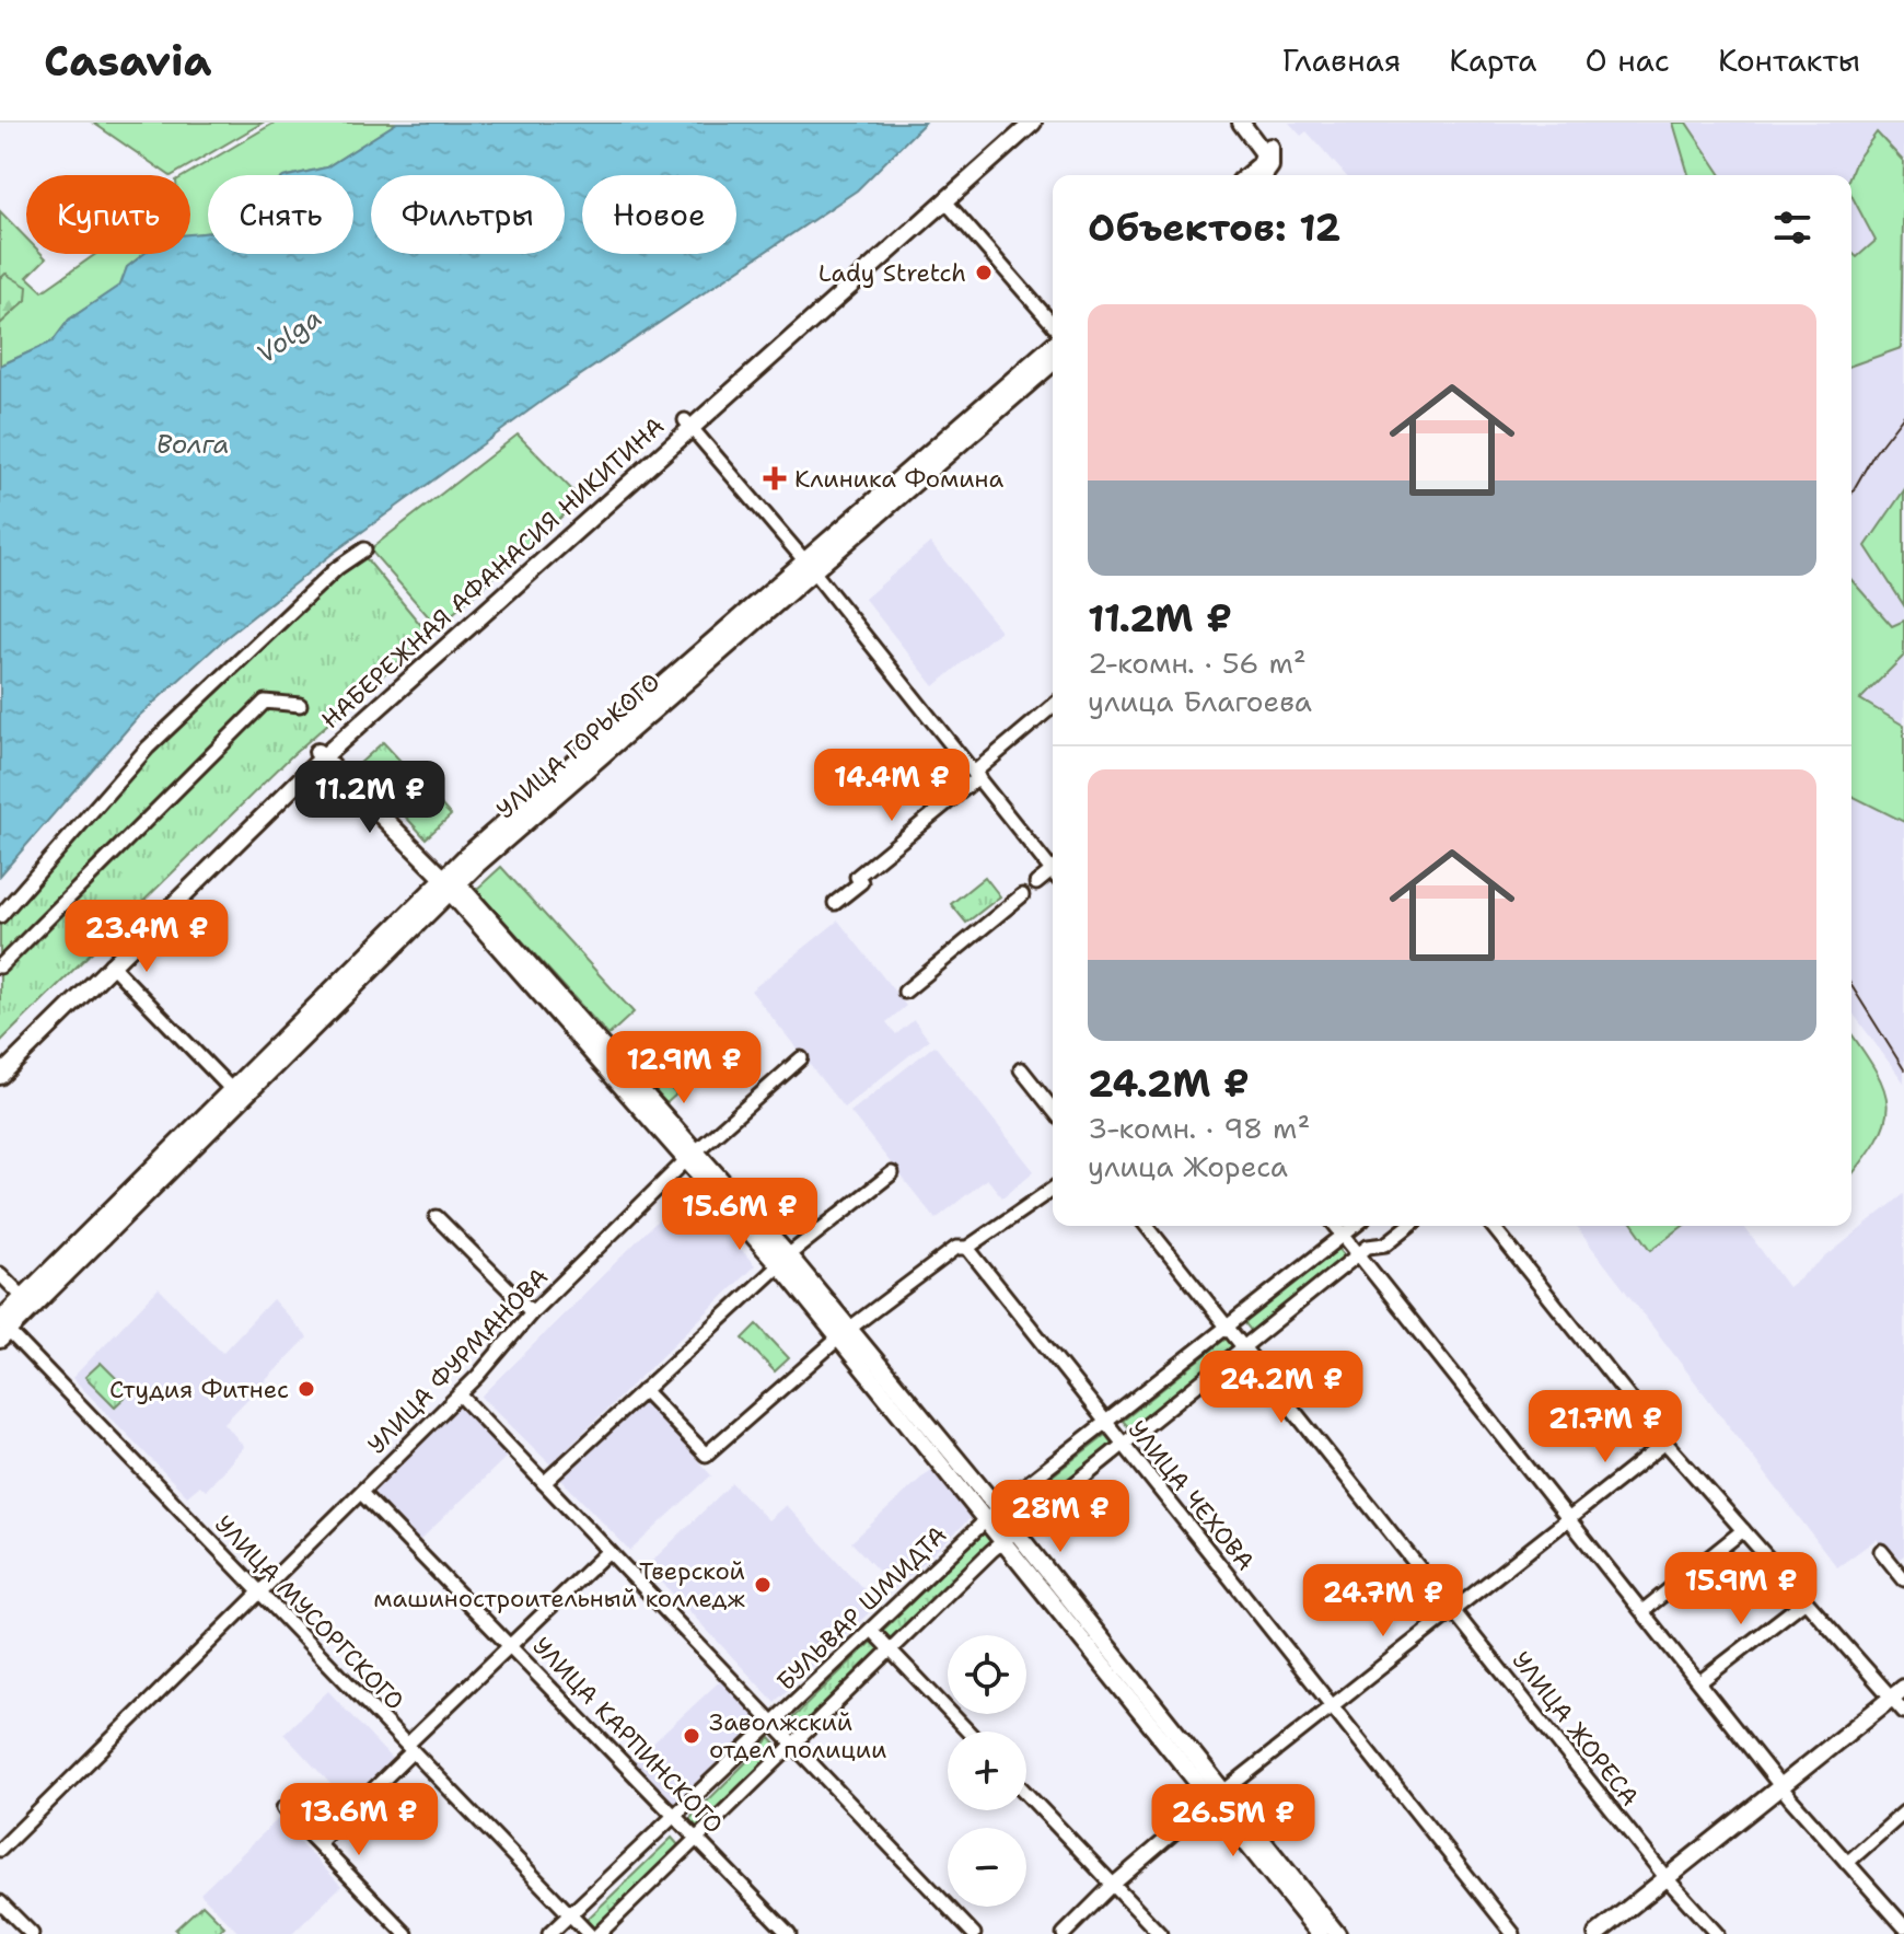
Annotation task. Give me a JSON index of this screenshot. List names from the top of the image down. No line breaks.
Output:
{"streets":{"main road":["НАБЕРЕЖНАЯ АФАНАСИЯ НИКИТИНА","УЛИЦА ГОРЬКОГО"],"street":["УЛИЦА ФУРМАНОВА","УЛИЦА ЧЕХОВА","БУЛЬВАР ШМИДТА","УЛИЦА МУСОРГСКОГО","УЛИЦА ЖОРЕСА","УЛИЦА КАРПИНСКОГО"]},"crossings":[["УЛИЦА ГОРЬКОГО","УЛИЦА МУСОРГСКОГО"],["УЛИЦА ФУРМАНОВА","УЛИЦА МУСОРГСКОГО"],["УЛИЦА ФУРМАНОВА","УЛИЦА КАРПИНСКОГО"],["УЛИЦА ЧЕХОВА","БУЛЬВАР ШМИДТА"],["БУЛЬВАР ШМИДТА","УЛИЦА МУСОРГСКОГО"],["БУЛЬВАР ШМИДТА","УЛИЦА ЖОРЕСА"],["БУЛЬВАР ШМИДТА","УЛИЦА КАРПИНСКОГО"]],"water":["Volga","Волга"],"places":{"other":["Lady Stretch","Студия Фитнес","Тверской машиностроительный колледж","Заволжский отдел полиции"],"health":["Клиника Фомина"]},"page":{"header":"Casavia","nav":["Главная","Карта","О нас","Контакты"],"chip":["Купить","Снять","Фильтры","Новое"],"heading":"Объектов: 12","list":[{"name":"11.2M ₽","note":"2-комн. · 56 m² · улица Благоева"},{"name":"24.2M ₽","note":"3-комн. · 98 m² · улица Жореса"}],"price":["14.4M ₽","11.2M ₽","23.4M ₽","12.9M ₽","15.6M ₽","24.2M ₽","21.7M ₽","28M ₽","15.9M ₽","24.7M ₽","13.6M ₽","26.5M ₽"],"map_buttons":["+","−"]}}
